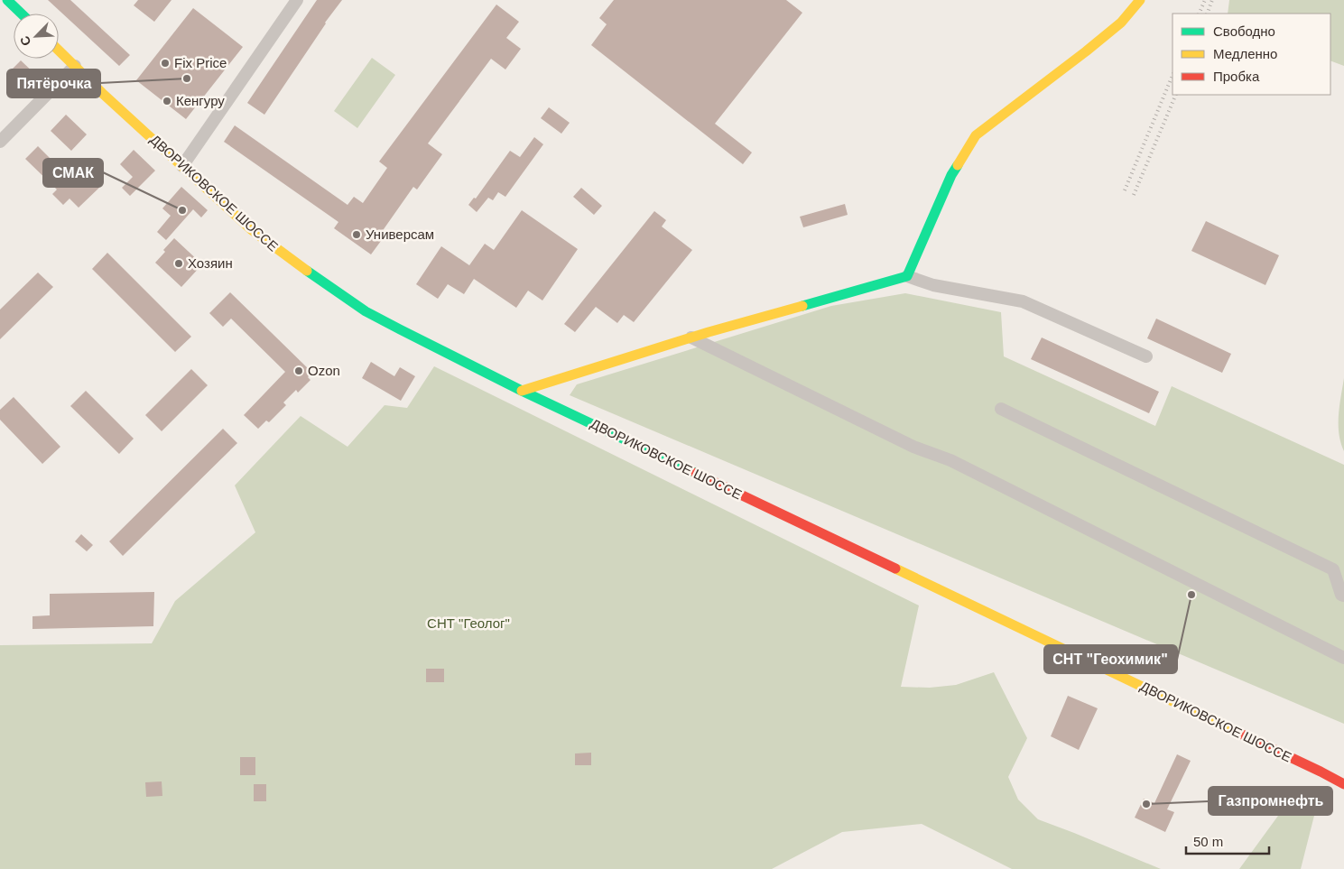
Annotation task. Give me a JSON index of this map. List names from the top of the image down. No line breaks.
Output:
{"streets":{"main road":["ДВОРИКОВСКОЕ ШОССЕ"]},"parks":["СНТ \"Геолог\""],"places":["Fix Price","Пятёрочка","Кенгуру","СМАК","Универсам","Хозяин","Ozon","СНТ \"Геохимик\"","Газпромнефть"],"legend":["Свободно","Медленно","Пробка"],"scale_bar":"50 m","north":"bottom left"}
